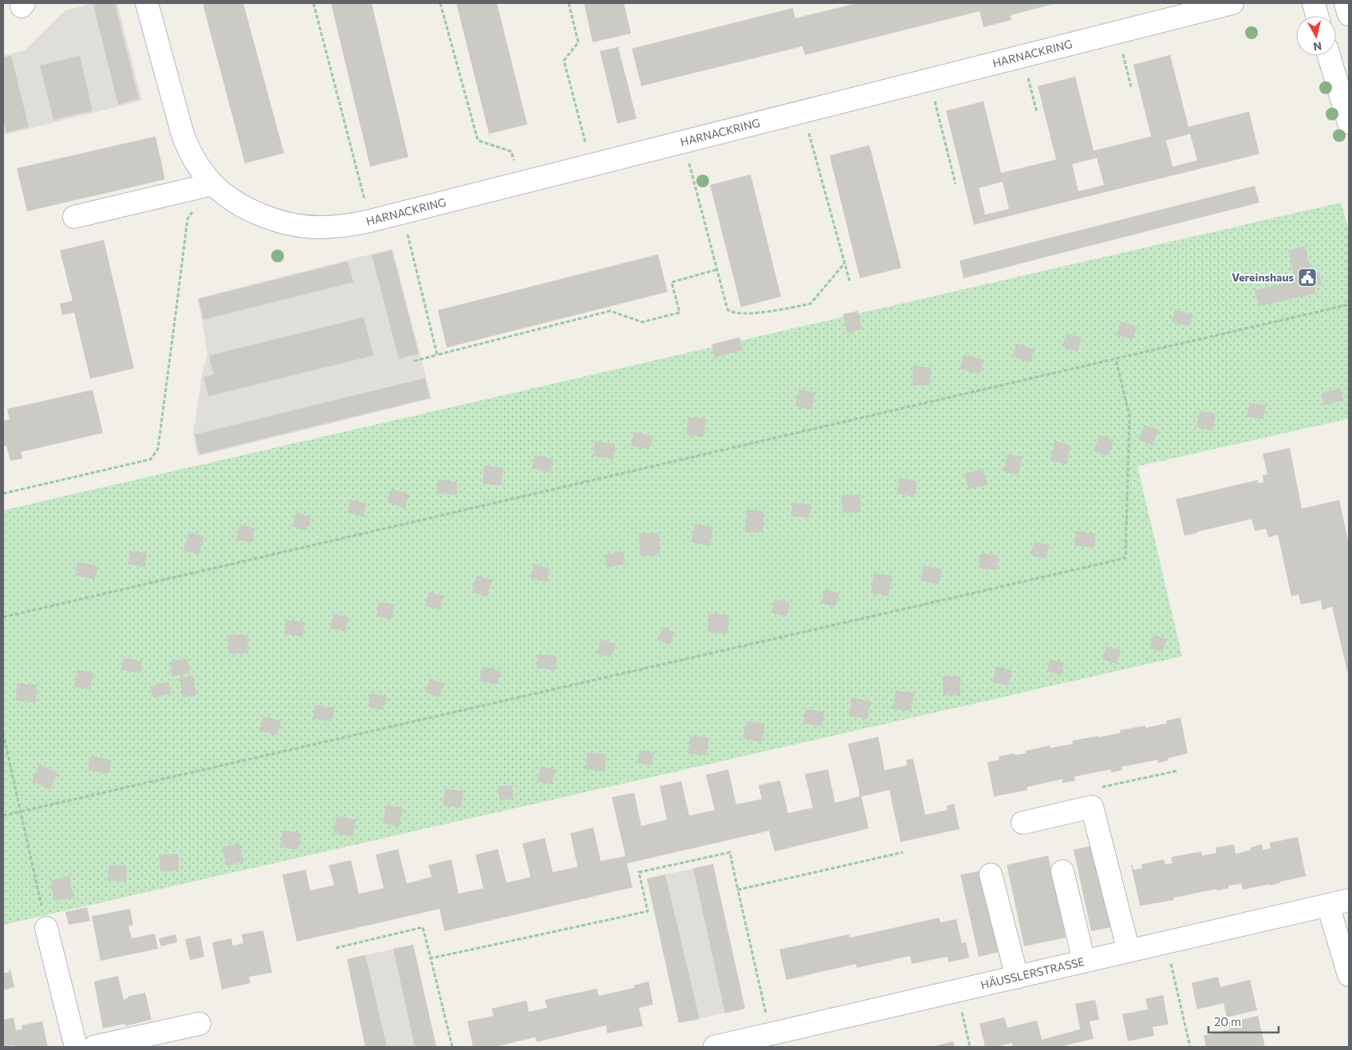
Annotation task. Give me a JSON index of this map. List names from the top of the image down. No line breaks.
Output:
{"streets":{"street":["HARNACKRING","HÄUSSLERSTRASSE"]},"places":{"public building":["Vereinshaus"]},"scale_bar":"20 m","north":"bottom"}
